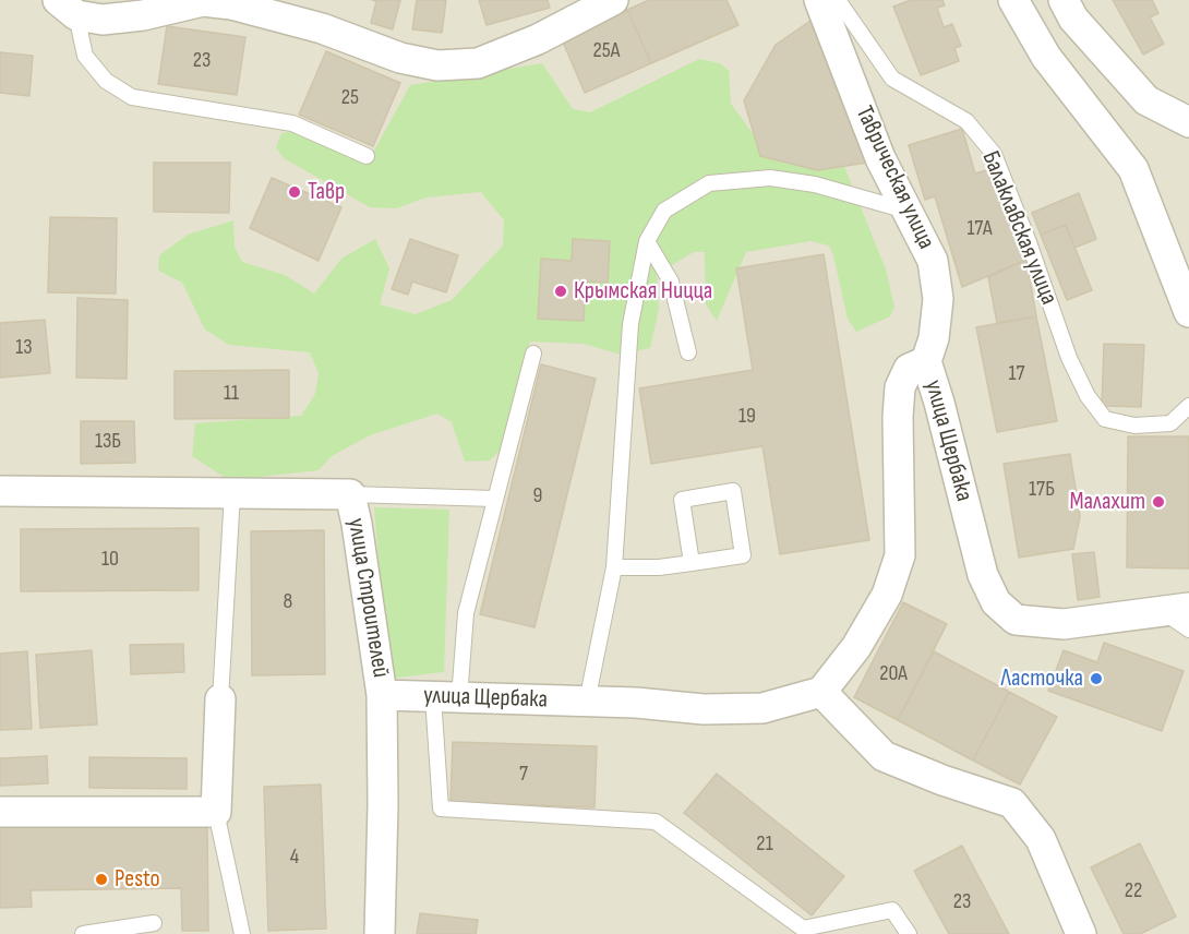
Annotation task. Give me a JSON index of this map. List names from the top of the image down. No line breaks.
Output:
{"streets":{"street":["Таврическая улица","улица Щербака","улица Строителей"],"lane":["Балаклавская улица"]},"crossings":[["Таврическая улица","улица Щербака"],["улица Щербака","улица Строителей"]],"places":["Тавр","Крымская Ницца","Малахит","Ласточка","Pesto"],"house_numbers":["25А","23","25","17А","13","17","11","19","13Б","17Б","9","10","8","20А","7","21","4","22","23"]}
